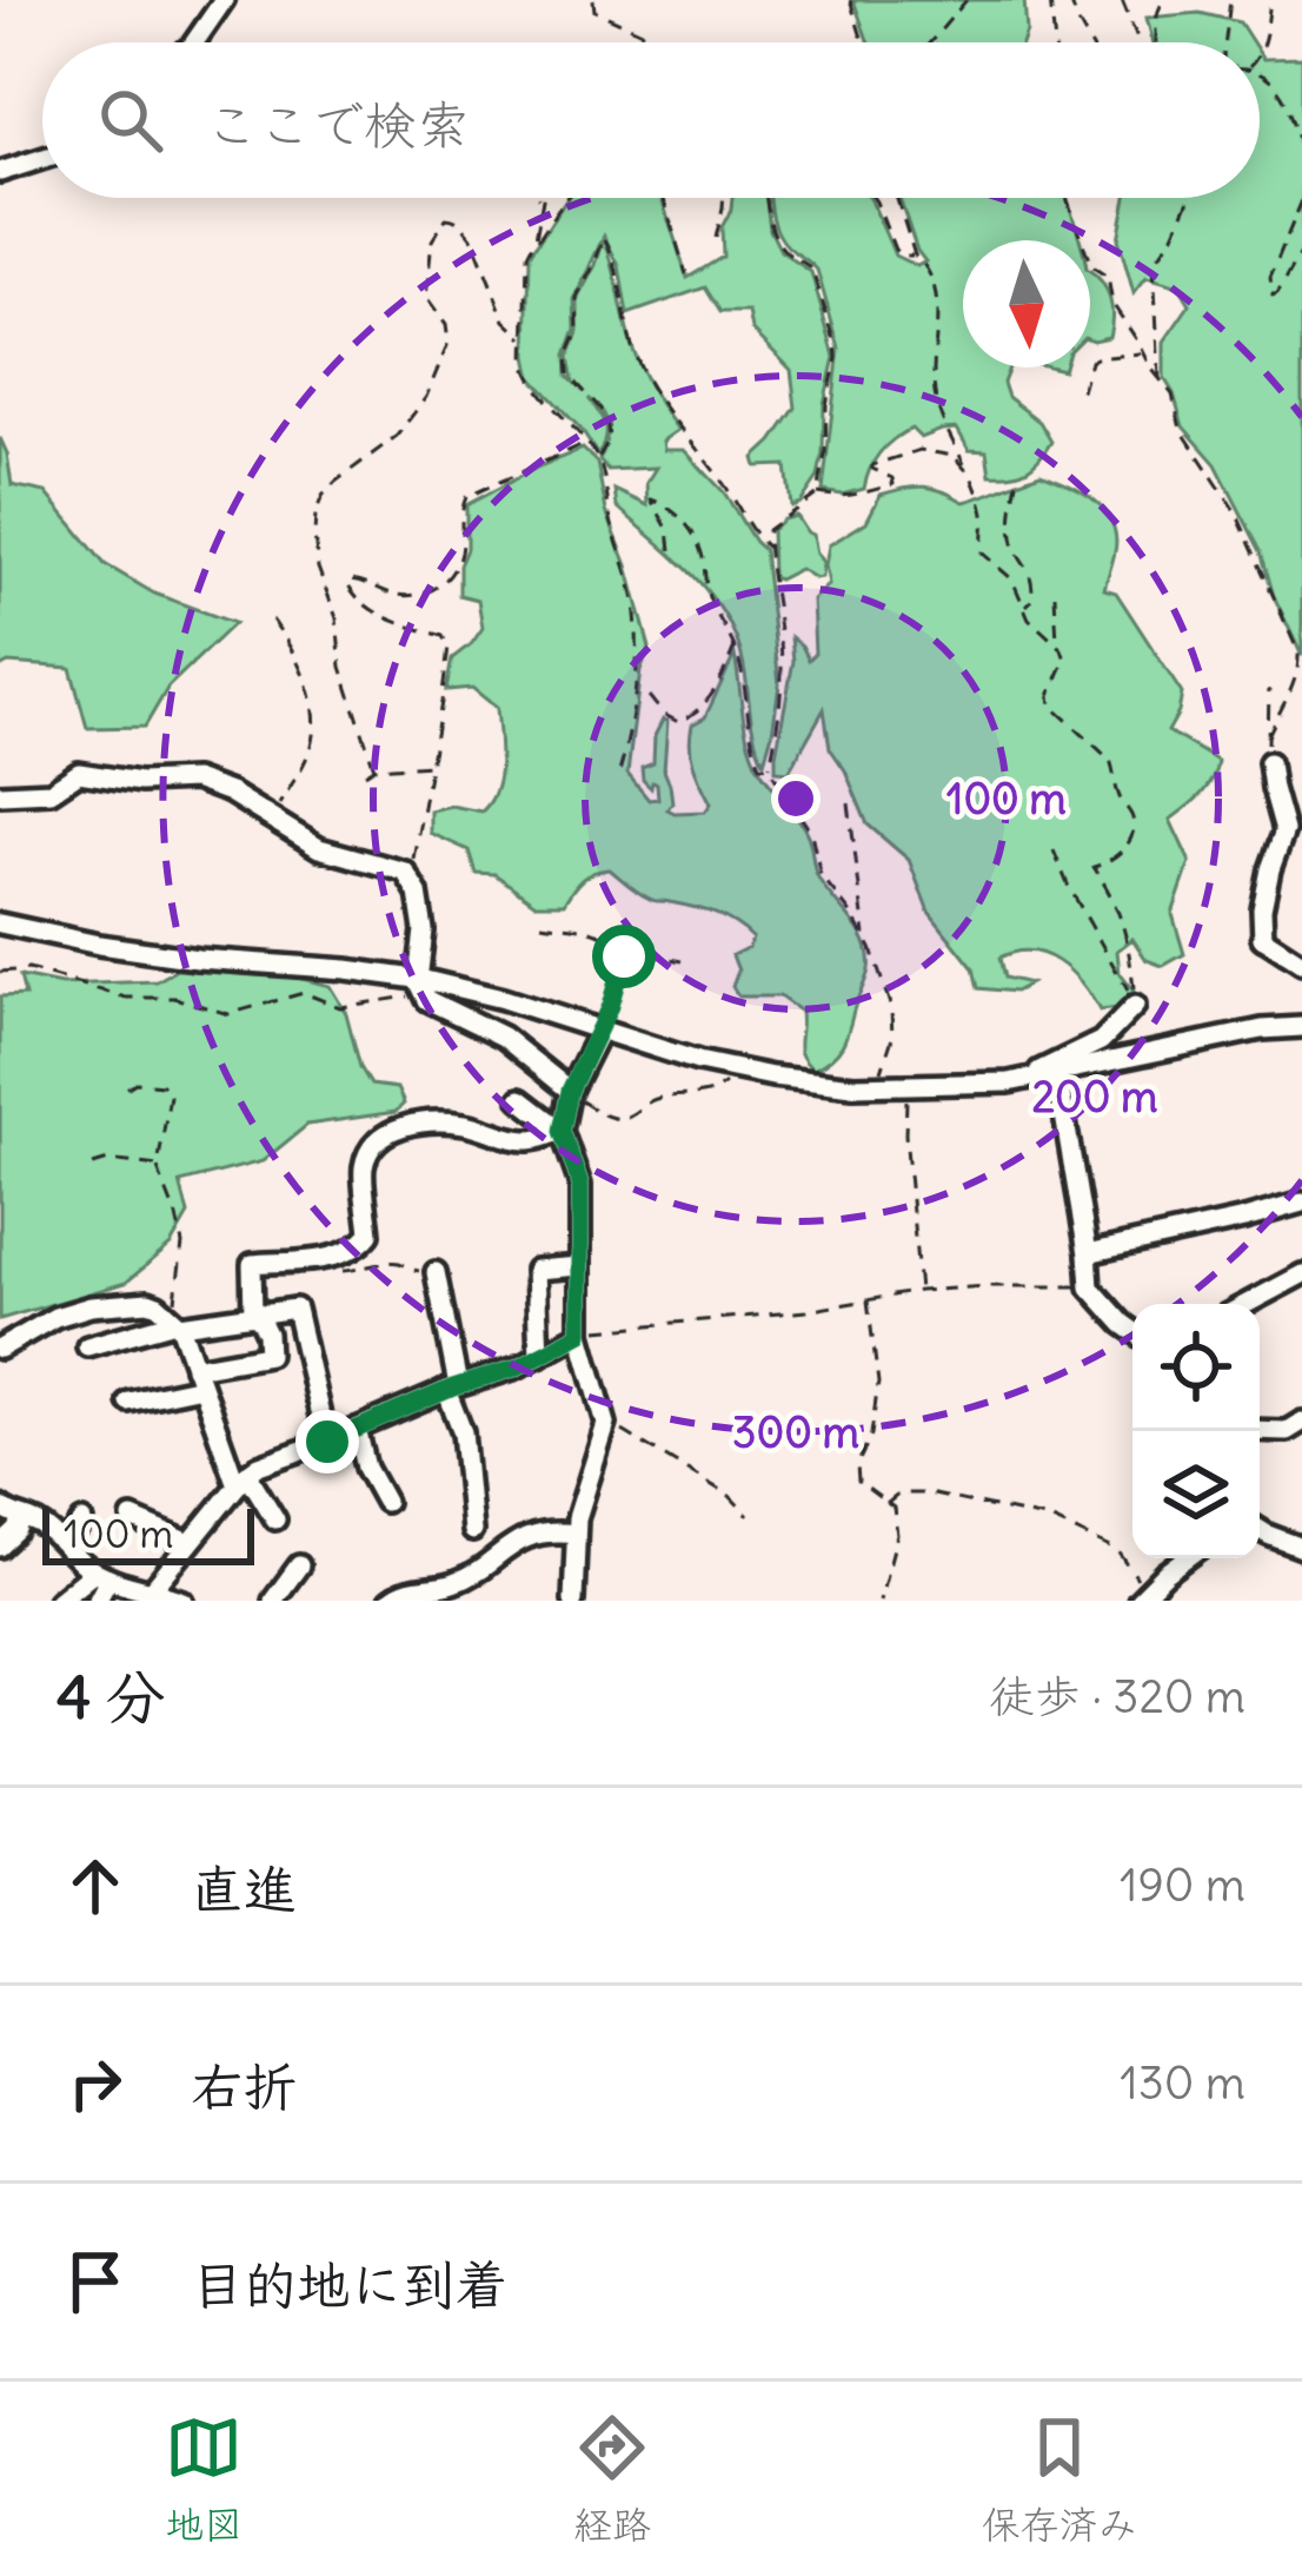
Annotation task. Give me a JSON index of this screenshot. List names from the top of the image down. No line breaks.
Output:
{"scale_bar":"100 m","north":"bottom","page":{"search":"ここで検索","scale":"100 m","heading":["4 分","徒歩 · 320 m"],"list":[["直進","190 m"],["右折","130 m"],"目的地に到着"],"nav":["地図","経路","保存済み"]},"rings":["100 m","200 m","300 m"]}
